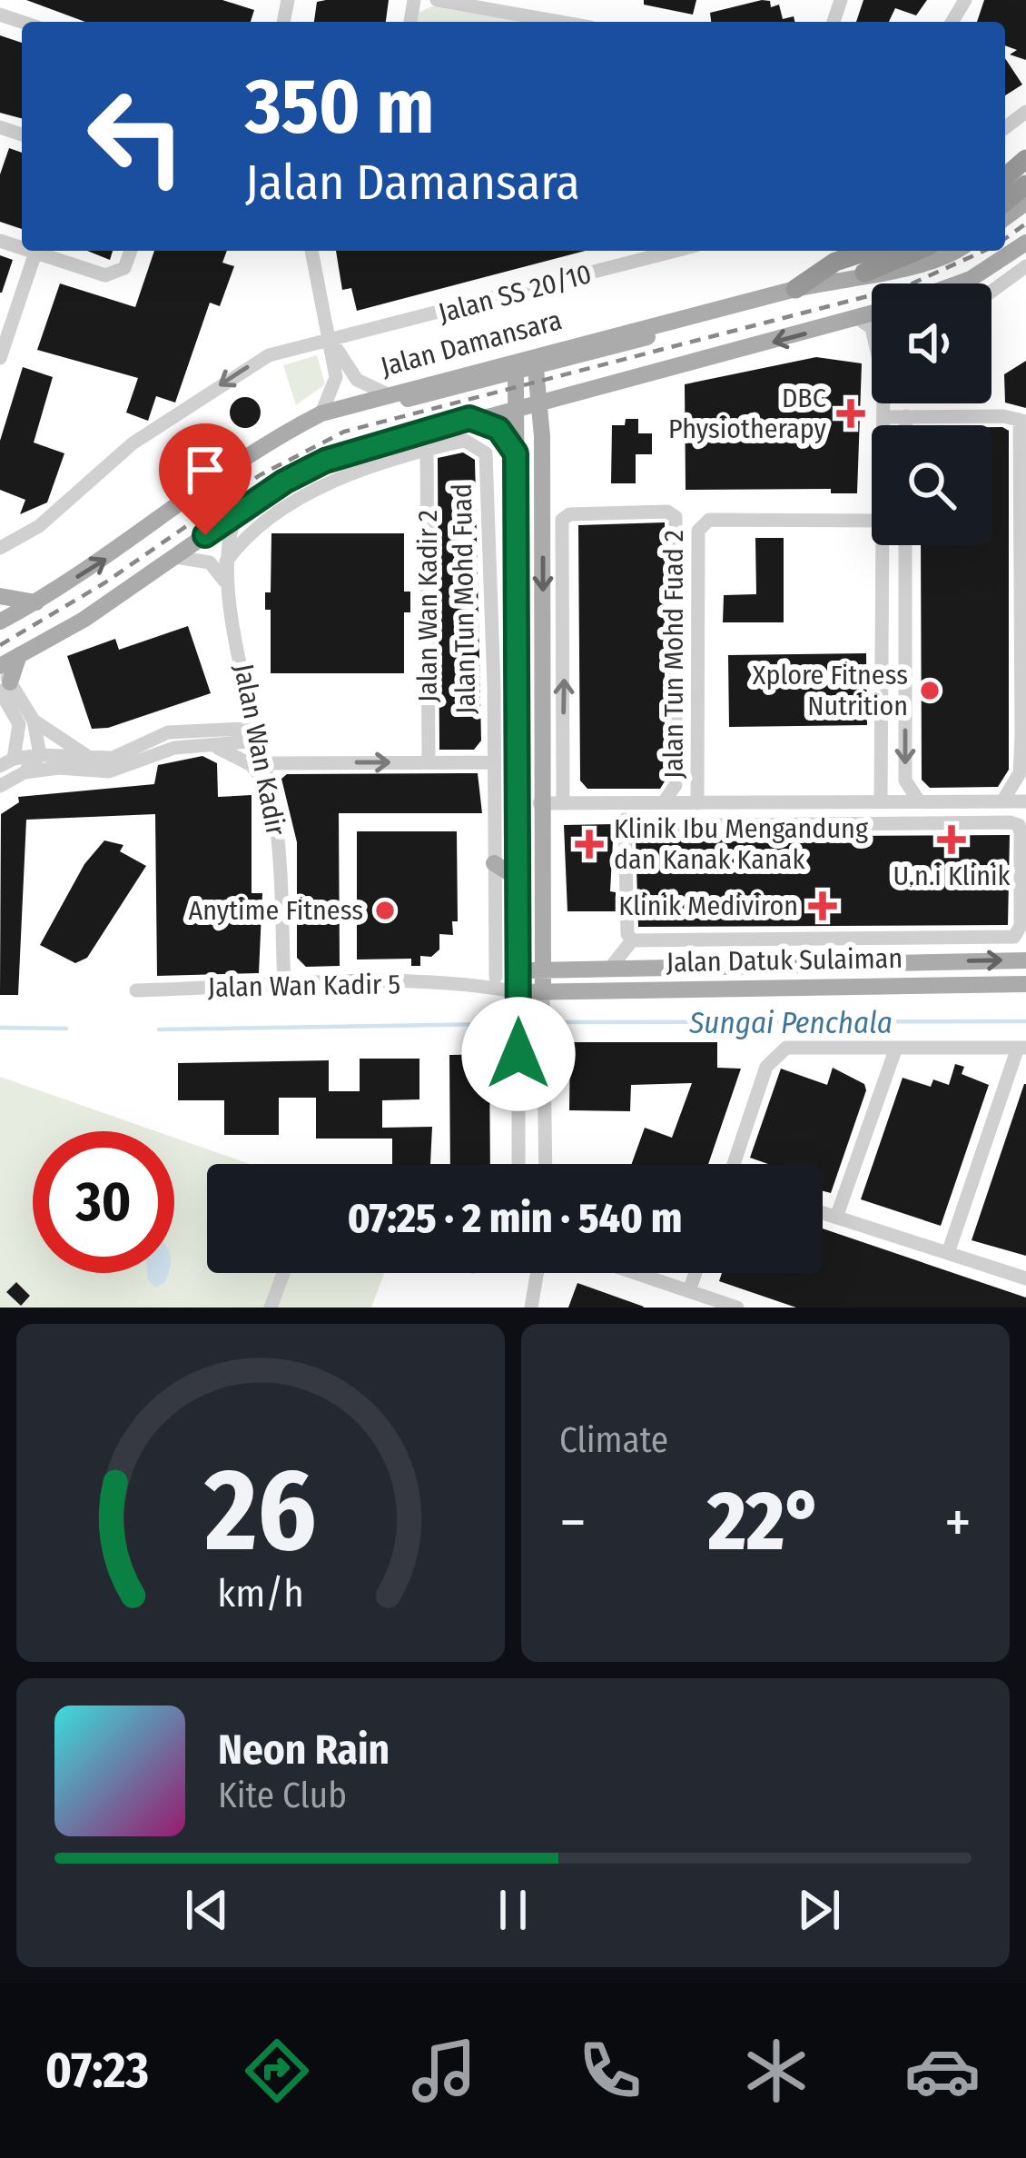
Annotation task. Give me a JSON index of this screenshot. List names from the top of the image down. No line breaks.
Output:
{"streets":{"main road":["Jalan Damansara","Jalan Tun Mohd Fuad","Jalan Datuk Sulaiman"],"street":["Jalan SS 20/10","Jalan Wan Kadir 2","Jalan Tun Mohd Fuad 2","Jalan Wan Kadir","Jalan Wan Kadir 5"]},"crossings":[["Jalan Tun Mohd Fuad","Jalan Wan Kadir 2"],["Jalan Tun Mohd Fuad","Jalan Wan Kadir"],["Jalan Tun Mohd Fuad","Jalan Datuk Sulaiman"],["Jalan Tun Mohd Fuad","Jalan Wan Kadir 5"],["Jalan Wan Kadir","Jalan Wan Kadir 5"],["Jalan Datuk Sulaiman","Jalan Wan Kadir 5"]],"one_way":["Jalan SS 20/10"],"water":["Sungai Penchala"],"places":{"health":["DBC Physiotherapy","U.n.i Klinik","Klinik Ibu Mengandung dan Kanak Kanak","Klinik Mediviron"],"other":["Xplore Fitness Nutrition","Anytime Fitness"]},"page":{"turn":["350 m","Jalan Damansara"],"limit":"30","trip":"07:25 · 2 min · 540 m","tile":"Climate","heat":["−","22°","+"],"song":["Neon Rain","Kite Club"],"tabs":"07:23","gauge":["26","km/h"]}}
